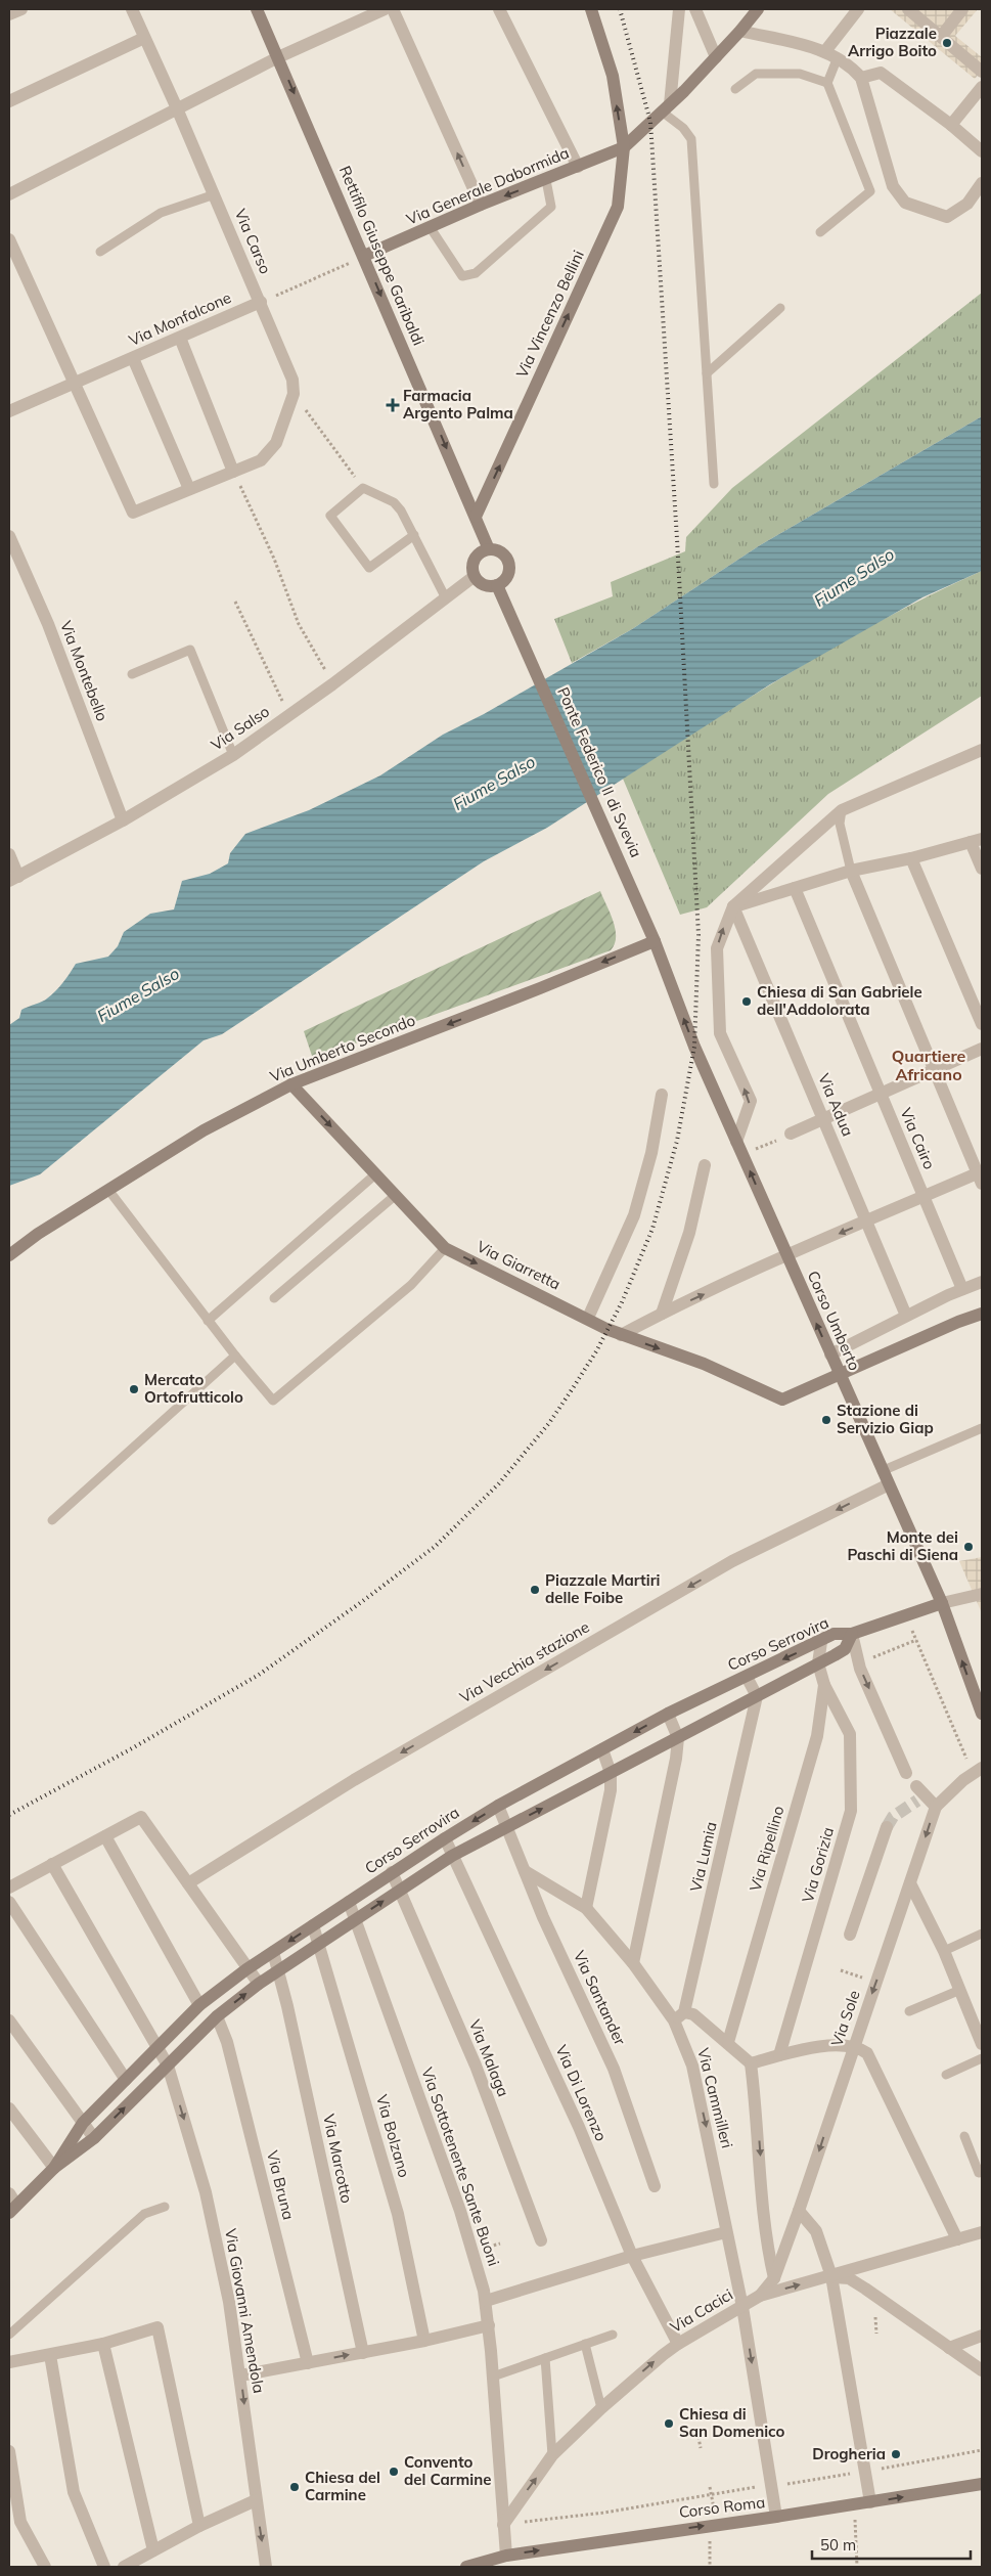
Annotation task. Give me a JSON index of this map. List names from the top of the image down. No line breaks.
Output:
{"streets":{"main road":["Via Generale Dabormida","Rettifilo Giuseppe Garibaldi","Via Vincenzo Bellini","Ponte Federico II di Svevia","Via Umberto Secondo","Via Giarretta","Corso Umberto","Corso Serrovira","Corso Roma"],"street":["Via Carso","Via Monfalcone","Via Montebello","Via Salso","Via Adua","Via Cairo","Via Vecchia stazione","Via Ripellino","Via Lumia","Via Gorizia","Via Santander","Via Sole","Via Malaga","Via Di Lorenzo","Via Cammilleri","Via Bolzano","Via Marcotto","Via Sottotenente Sante Buoni","Via Bruna","Via Giovanni Amendola","Via Cacici"]},"crossings":[["Via Generale Dabormida","Rettifilo Giuseppe Garibaldi"],["Via Generale Dabormida","Via Vincenzo Bellini"],["Via Carso","Via Monfalcone"],["Rettifilo Giuseppe Garibaldi","Via Vincenzo Bellini"],["Rettifilo Giuseppe Garibaldi","Via Salso"],["Rettifilo Giuseppe Garibaldi","Ponte Federico II di Svevia"],["Via Montebello","Via Salso"],["Via Salso","Ponte Federico II di Svevia"],["Ponte Federico II di Svevia","Via Umberto Secondo"],["Ponte Federico II di Svevia","Corso Umberto"],["Via Umberto Secondo","Via Giarretta"],["Via Umberto Secondo","Corso Umberto"],["Via Giarretta","Corso Umberto"],["Corso Umberto","Corso Serrovira"],["Corso Umberto","Via Vecchia stazione"],["Corso Serrovira","Via Ripellino"],["Corso Serrovira","Via Lumia"],["Corso Serrovira","Via Santander"],["Corso Serrovira","Via Malaga"],["Corso Serrovira","Via Di Lorenzo"],["Corso Serrovira","Via Bolzano"],["Corso Serrovira","Via Marcotto"],["Corso Serrovira","Via Sottotenente Sante Buoni"],["Corso Serrovira","Via Bruna"],["Corso Serrovira","Via Giovanni Amendola"],["Via Ripellino","Via Gorizia"],["Via Santander","Via Cammilleri"],["Via Sole","Via Cacici"],["Via Di Lorenzo","Via Cacici"],["Via Cammilleri","Via Cacici"],["Via Cammilleri","Corso Roma"],["Via Sottotenente Sante Buoni","Via Cacici"],["Via Sottotenente Sante Buoni","Corso Roma"]],"one_way":["Rettifilo Giuseppe Garibaldi","Via Vincenzo Bellini","Via Umberto Secondo","Via Giarretta","Corso Umberto","Via Vecchia stazione","Via Giovanni Amendola","Via Cacici","Corso Roma"],"districts":["Quartiere Africano"],"water":["Fiume Salso"],"places":{"other":["Piazzale Arrigo Boito","Chiesa di San Gabriele dell'Addolorata","Mercato Ortofrutticolo","Stazione di Servizio Giap","Monte dei Paschi di Siena","Piazzale Martiri delle Foibe","Chiesa di San Domenico","Drogheria","Convento del Carmine","Chiesa del Carmine"],"health":["Farmacia Argento Palma"]},"scale_bar":"50 m"}
